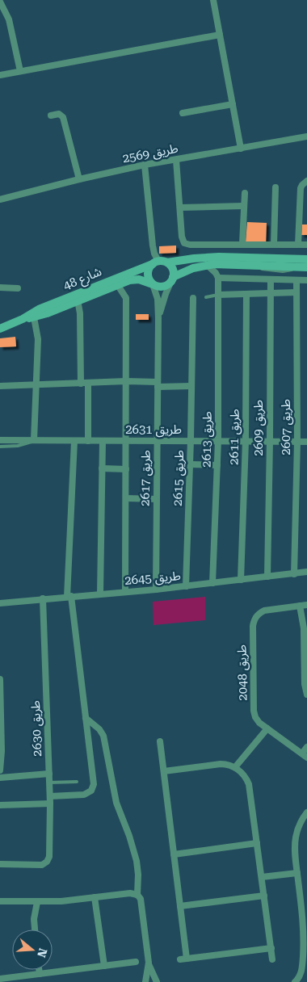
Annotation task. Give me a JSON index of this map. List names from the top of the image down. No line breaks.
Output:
{"streets":{"street":["طريق 2569","شارع 48","طريق 2607","طريق 2609","طريق 2631","طريق 2611","طريق 2613","طريق 2617","طريق 2615","طريق 2645","طريق 2048","طريق 2630"]},"crossings":[["شارع 48","طريق 2617"],["طريق 2607","طريق 2631"],["طريق 2607","طريق 2645"],["طريق 2609","طريق 2631"],["طريق 2609","طريق 2645"],["طريق 2631","طريق 2611"],["طريق 2631","طريق 2613"],["طريق 2631","طريق 2617"],["طريق 2631","طريق 2615"],["طريق 2611","طريق 2645"],["طريق 2613","طريق 2645"],["طريق 2617","طريق 2645"],["طريق 2615","طريق 2645"],["طريق 2645","طريق 2630"]],"north":"right"}
